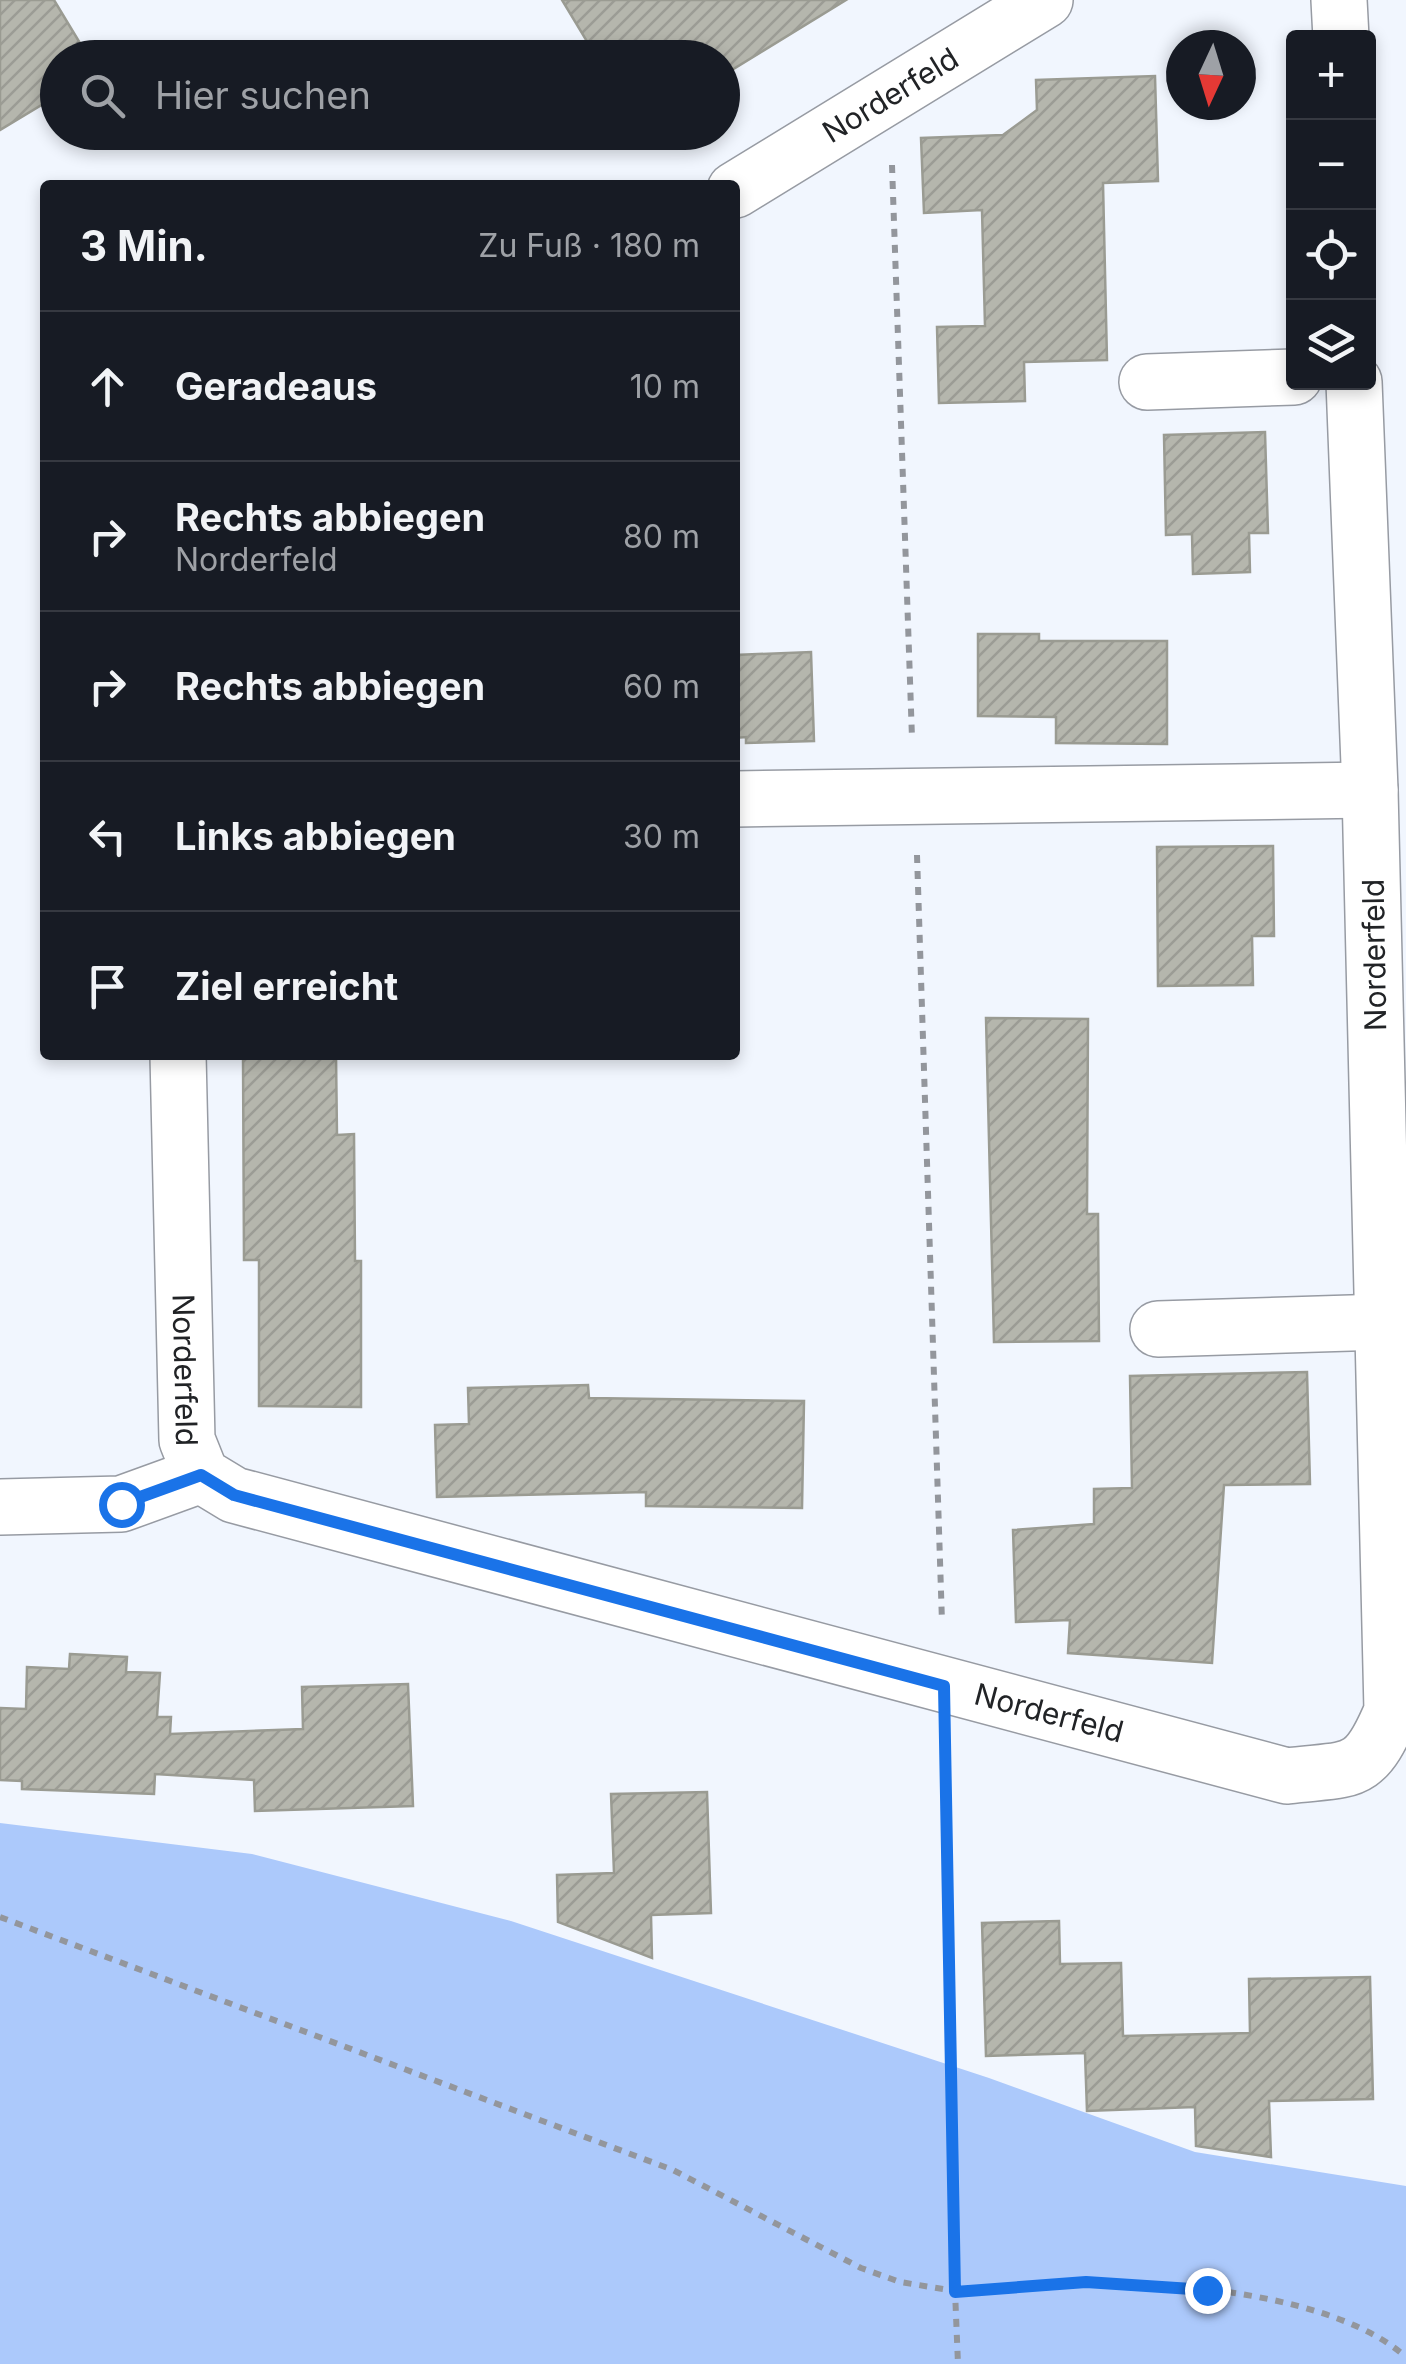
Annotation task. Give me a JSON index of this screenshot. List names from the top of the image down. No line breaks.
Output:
{"streets":{"street":["Norderfeld"]},"north":"bottom","page":{"map_buttons":["+","−"],"search":"Hier suchen","heading":["3 Min.","Zu Fuß · 180 m"],"list":[["Geradeaus","10 m"],["Rechts abbiegen","Norderfeld","80 m"],["Rechts abbiegen","60 m"],["Links abbiegen","30 m"],"Ziel erreicht"]}}
